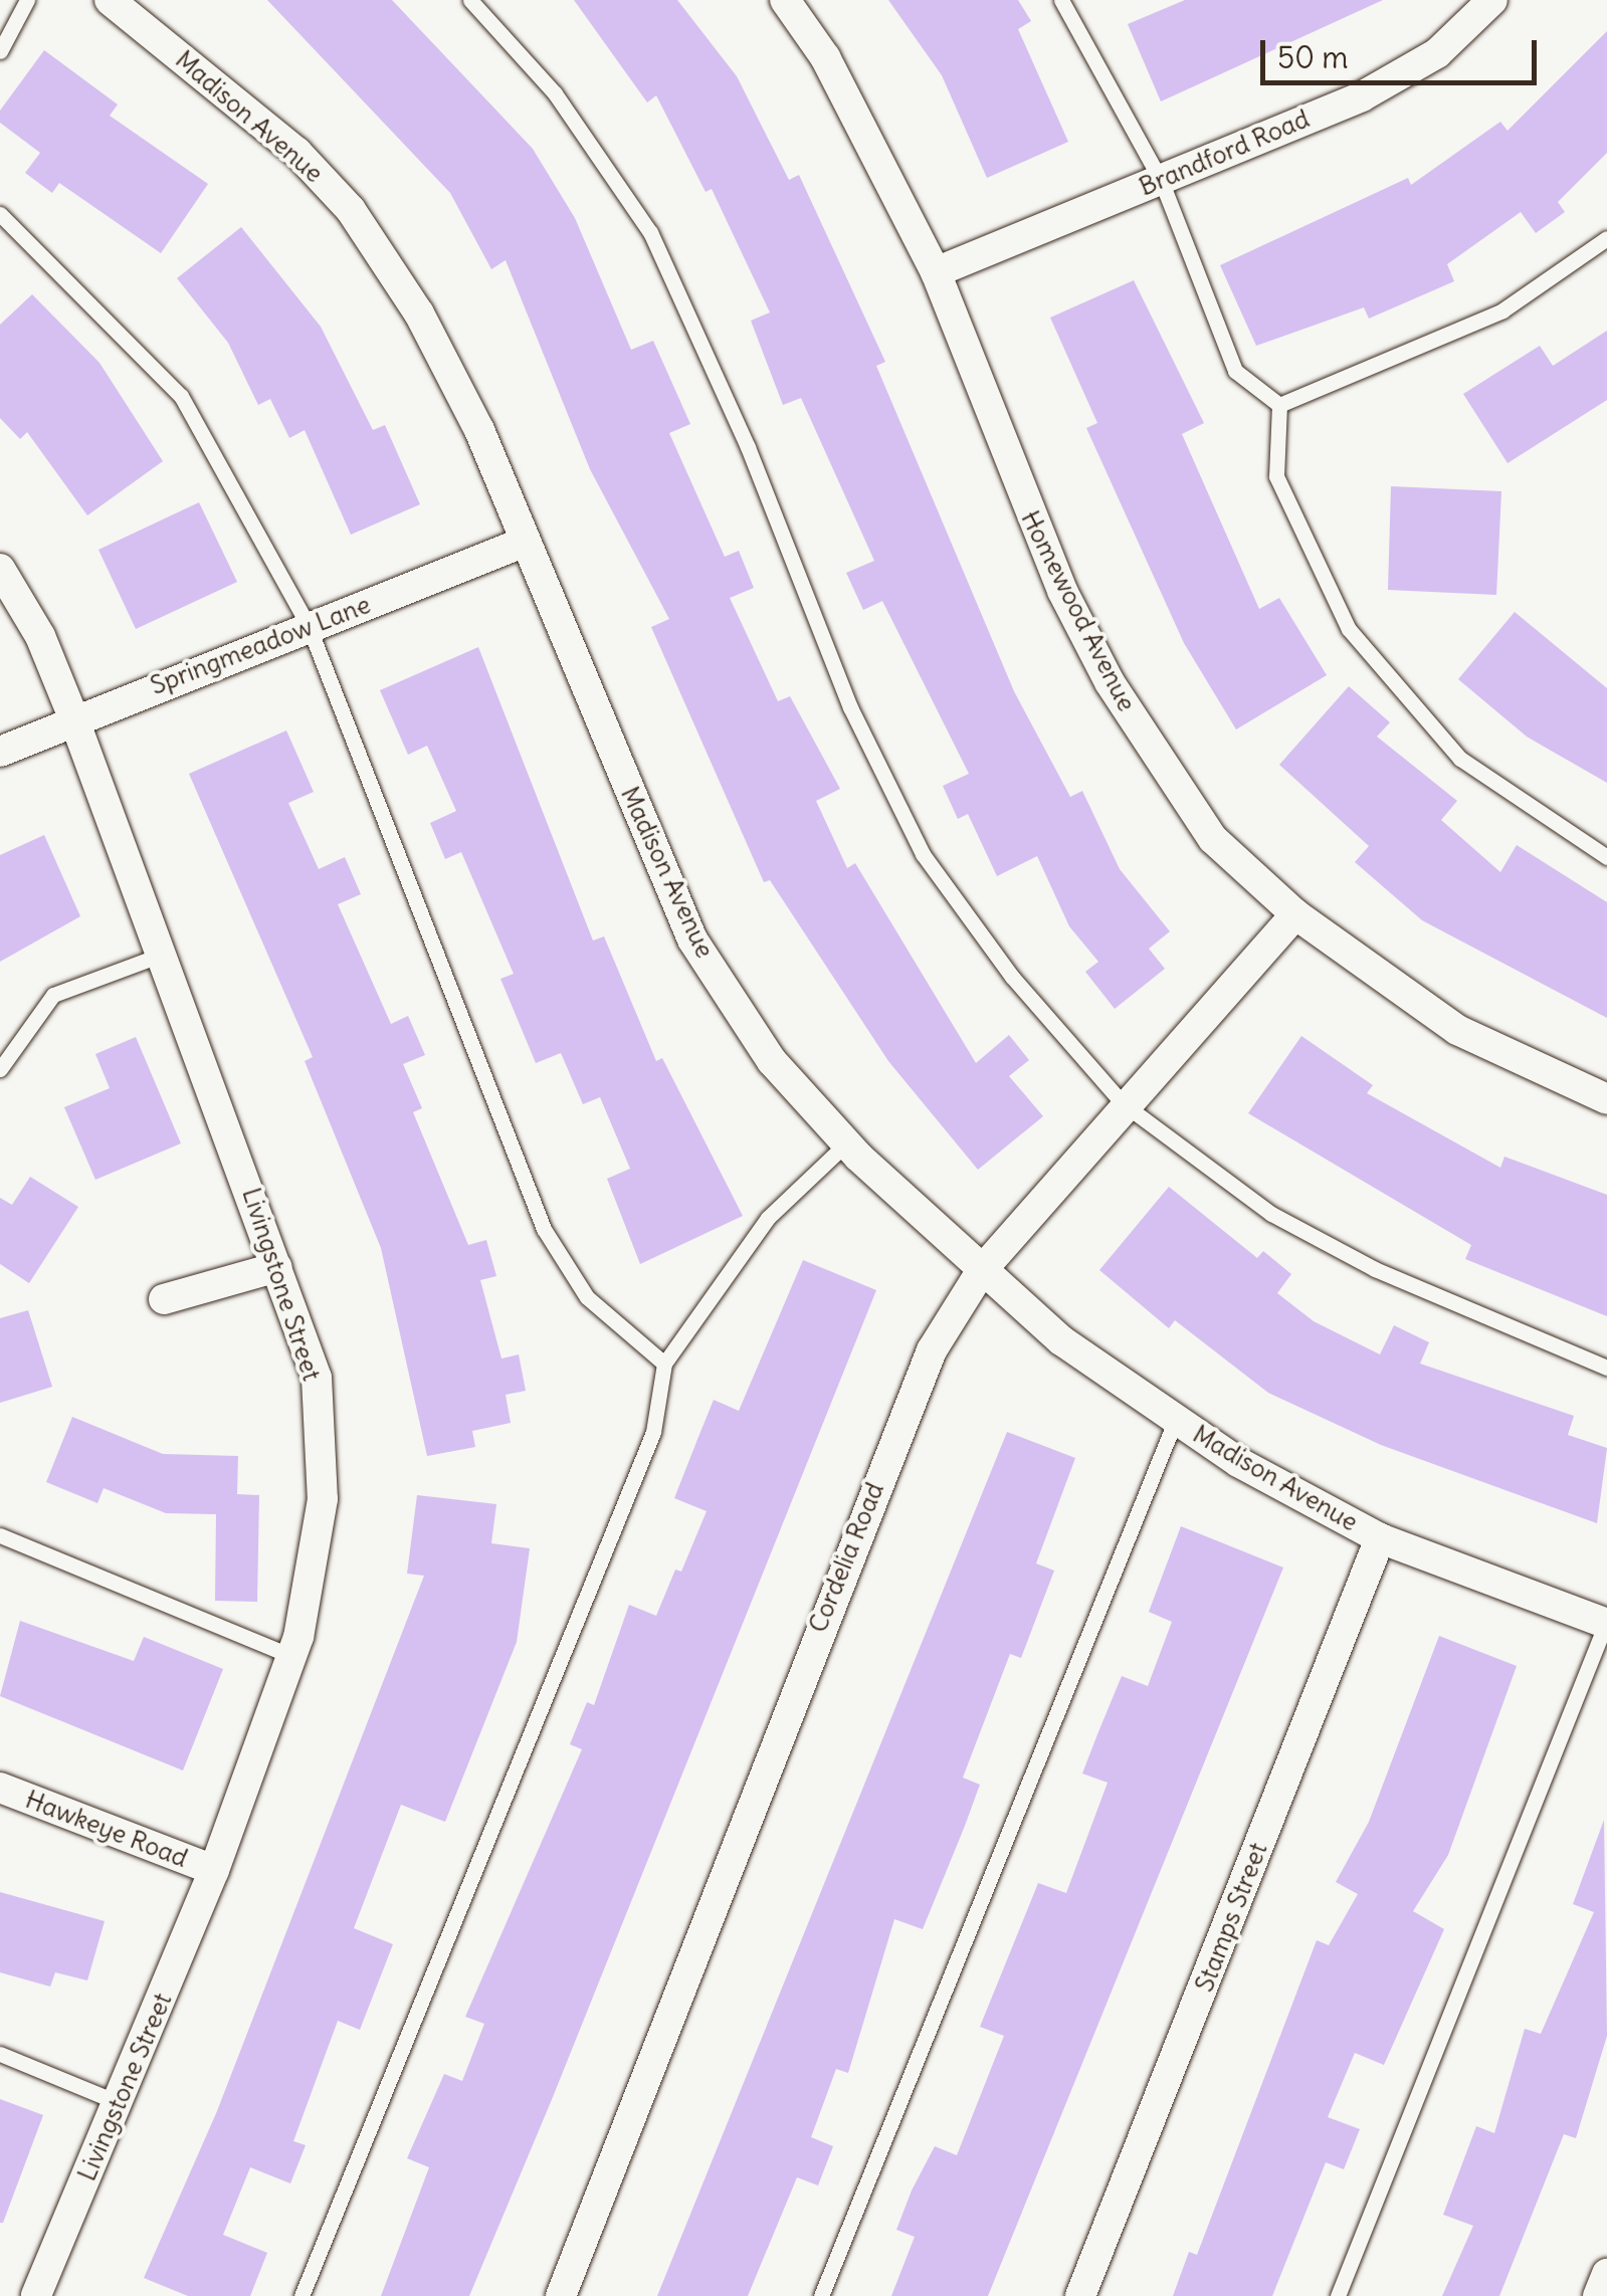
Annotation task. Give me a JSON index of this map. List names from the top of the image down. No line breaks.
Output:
{"streets":{"street":["Madison Avenue","Brandford Road","Homewood Avenue","Springmeadow Lane","Livingstone Street","Cordelia Road","Hawkeye Road","Stamps Street"]},"crossings":[["Madison Avenue","Springmeadow Lane"],["Madison Avenue","Cordelia Road"],["Madison Avenue","Stamps Street"],["Brandford Road","Homewood Avenue"],["Homewood Avenue","Cordelia Road"],["Springmeadow Lane","Livingstone Street"],["Livingstone Street","Hawkeye Road"]],"scale_bar":"50 m"}
